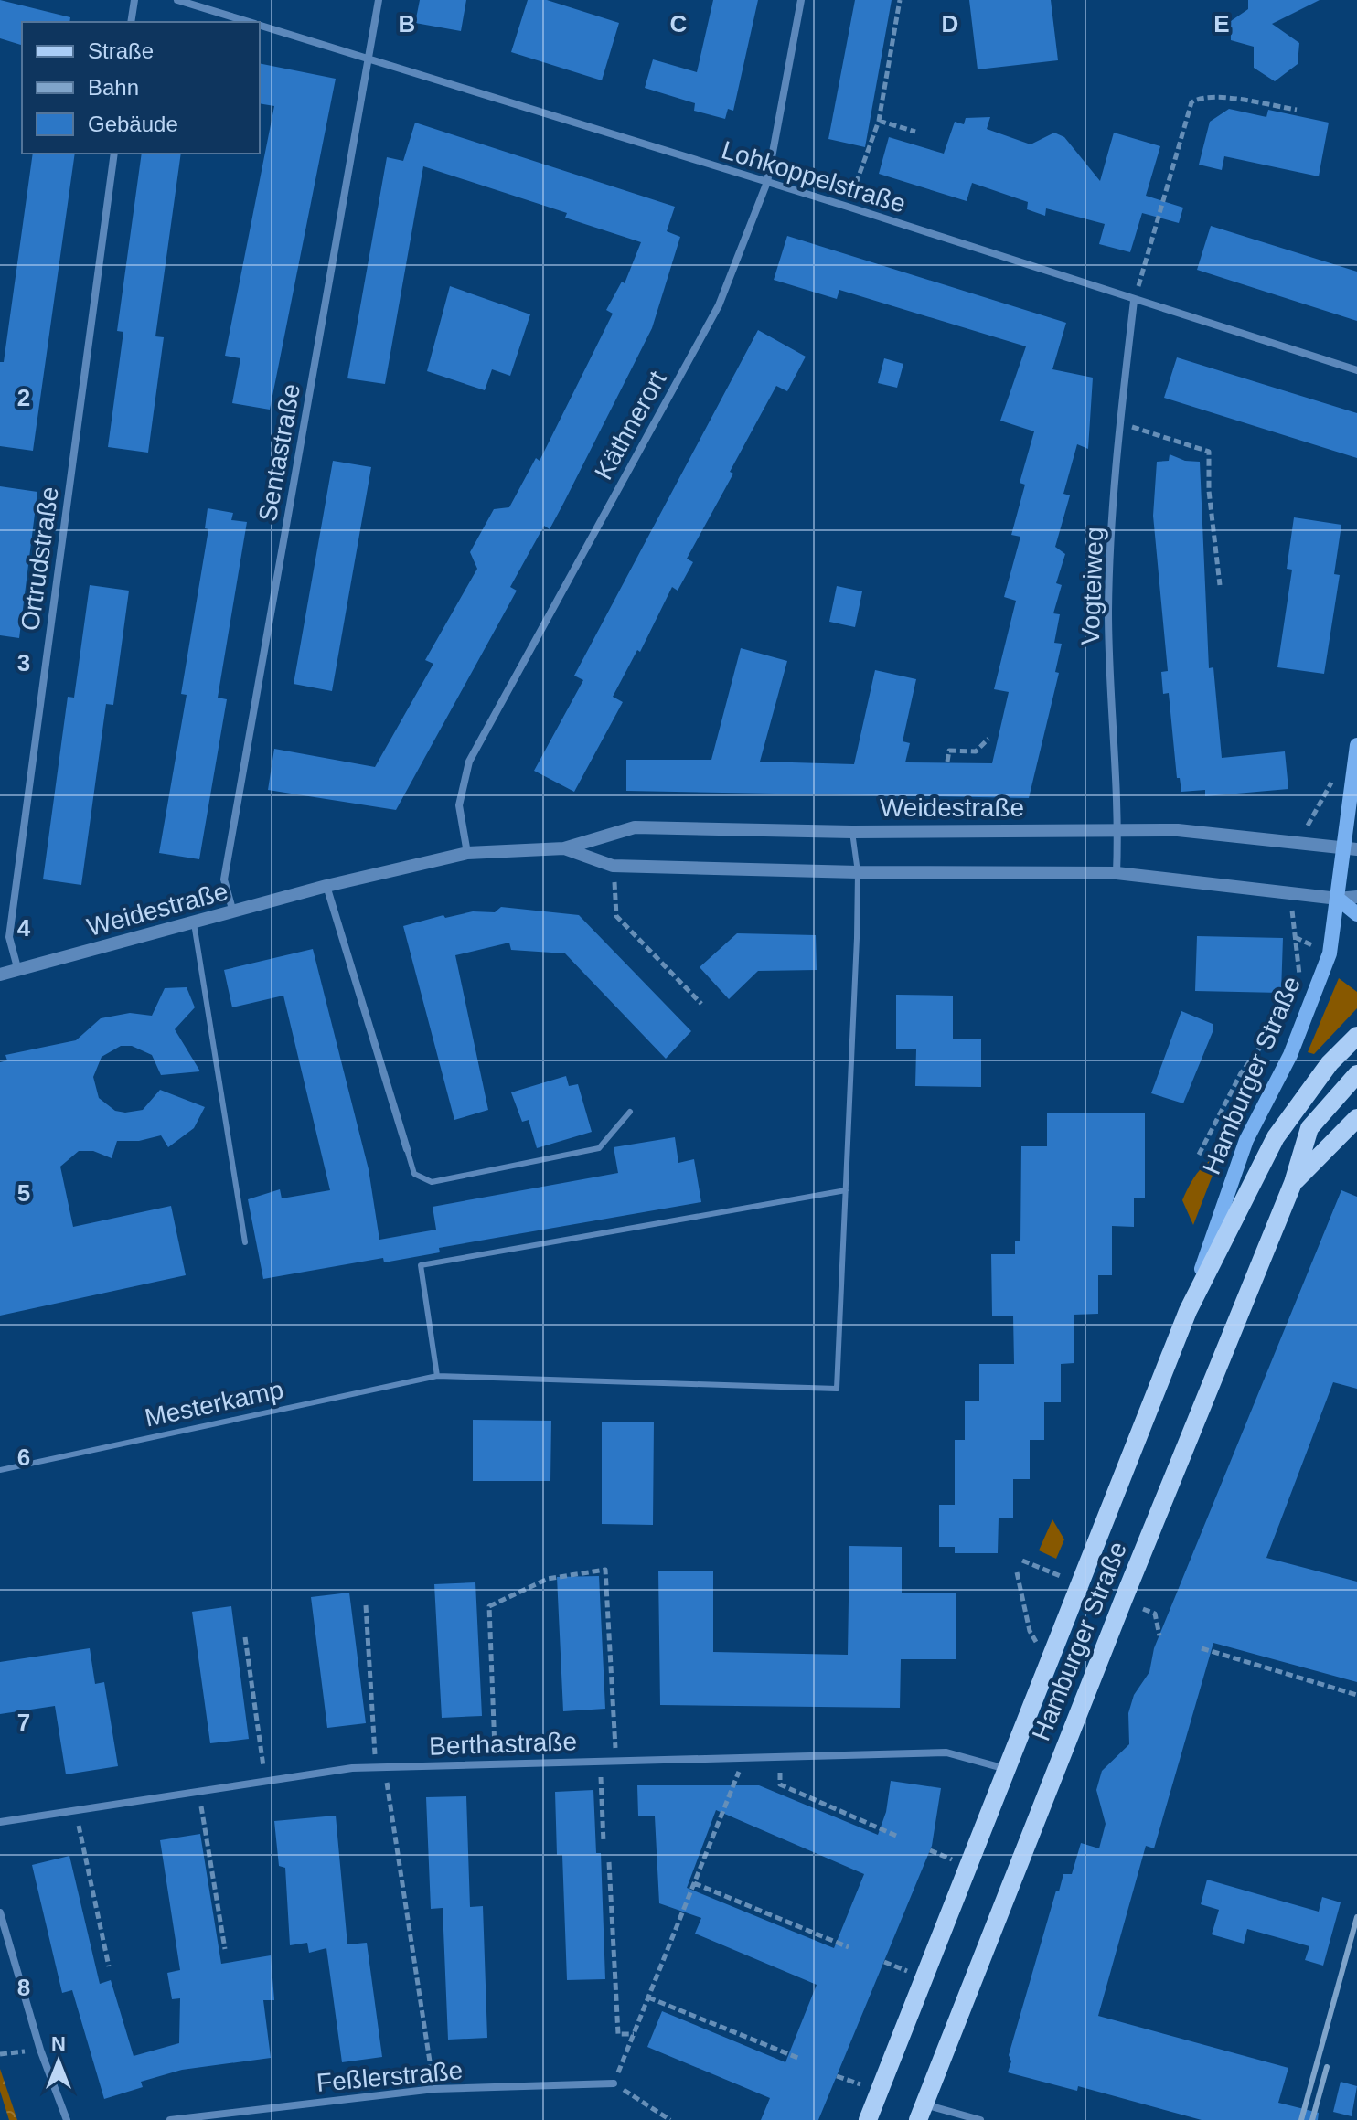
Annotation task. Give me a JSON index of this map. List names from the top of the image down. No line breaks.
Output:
{"streets":{"main road":["Hamburger Straße"],"street":["Lohkoppelstraße","Käthnerort","Sentastraße","Ortrudstraße","Vogteiweg","Weidestraße","Berthastraße","Feßlerstraße"],"lane":["Mesterkamp"]},"crossings":[["Lohkoppelstraße","Käthnerort"],["Lohkoppelstraße","Sentastraße"],["Lohkoppelstraße","Vogteiweg"],["Käthnerort","Weidestraße"],["Sentastraße","Weidestraße"],["Ortrudstraße","Weidestraße"],["Vogteiweg","Weidestraße"],["Weidestraße","Hamburger Straße"],["Hamburger Straße","Berthastraße"]],"legend":["Straße","Bahn","Gebäude"],"north":"top","grid":{"columns":["B","C","D","E"],"rows":["2","3","4","5","6","7","8"]}}
